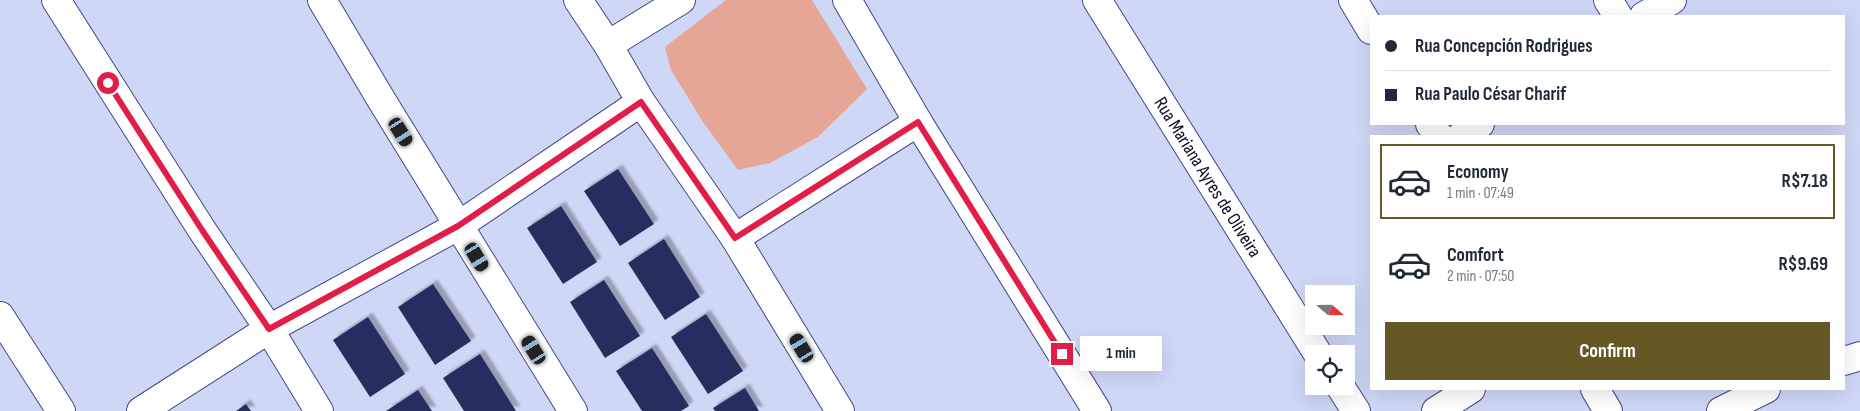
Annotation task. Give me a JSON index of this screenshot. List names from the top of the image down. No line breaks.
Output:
{"streets":{"street":["Rua Mariana Ayres de Oliveira"]},"north":"right","page":{"banner":["Rua Concepción Rodrigues","Rua Paulo César Charif"],"list":[{"name":"Economy","note":"1 min · 07:49","value":"R$7.18"},{"name":"Comfort","note":"2 min · 07:50","value":"R$9.69"}],"buttons":"Confirm","bubble":"1 min"}}
